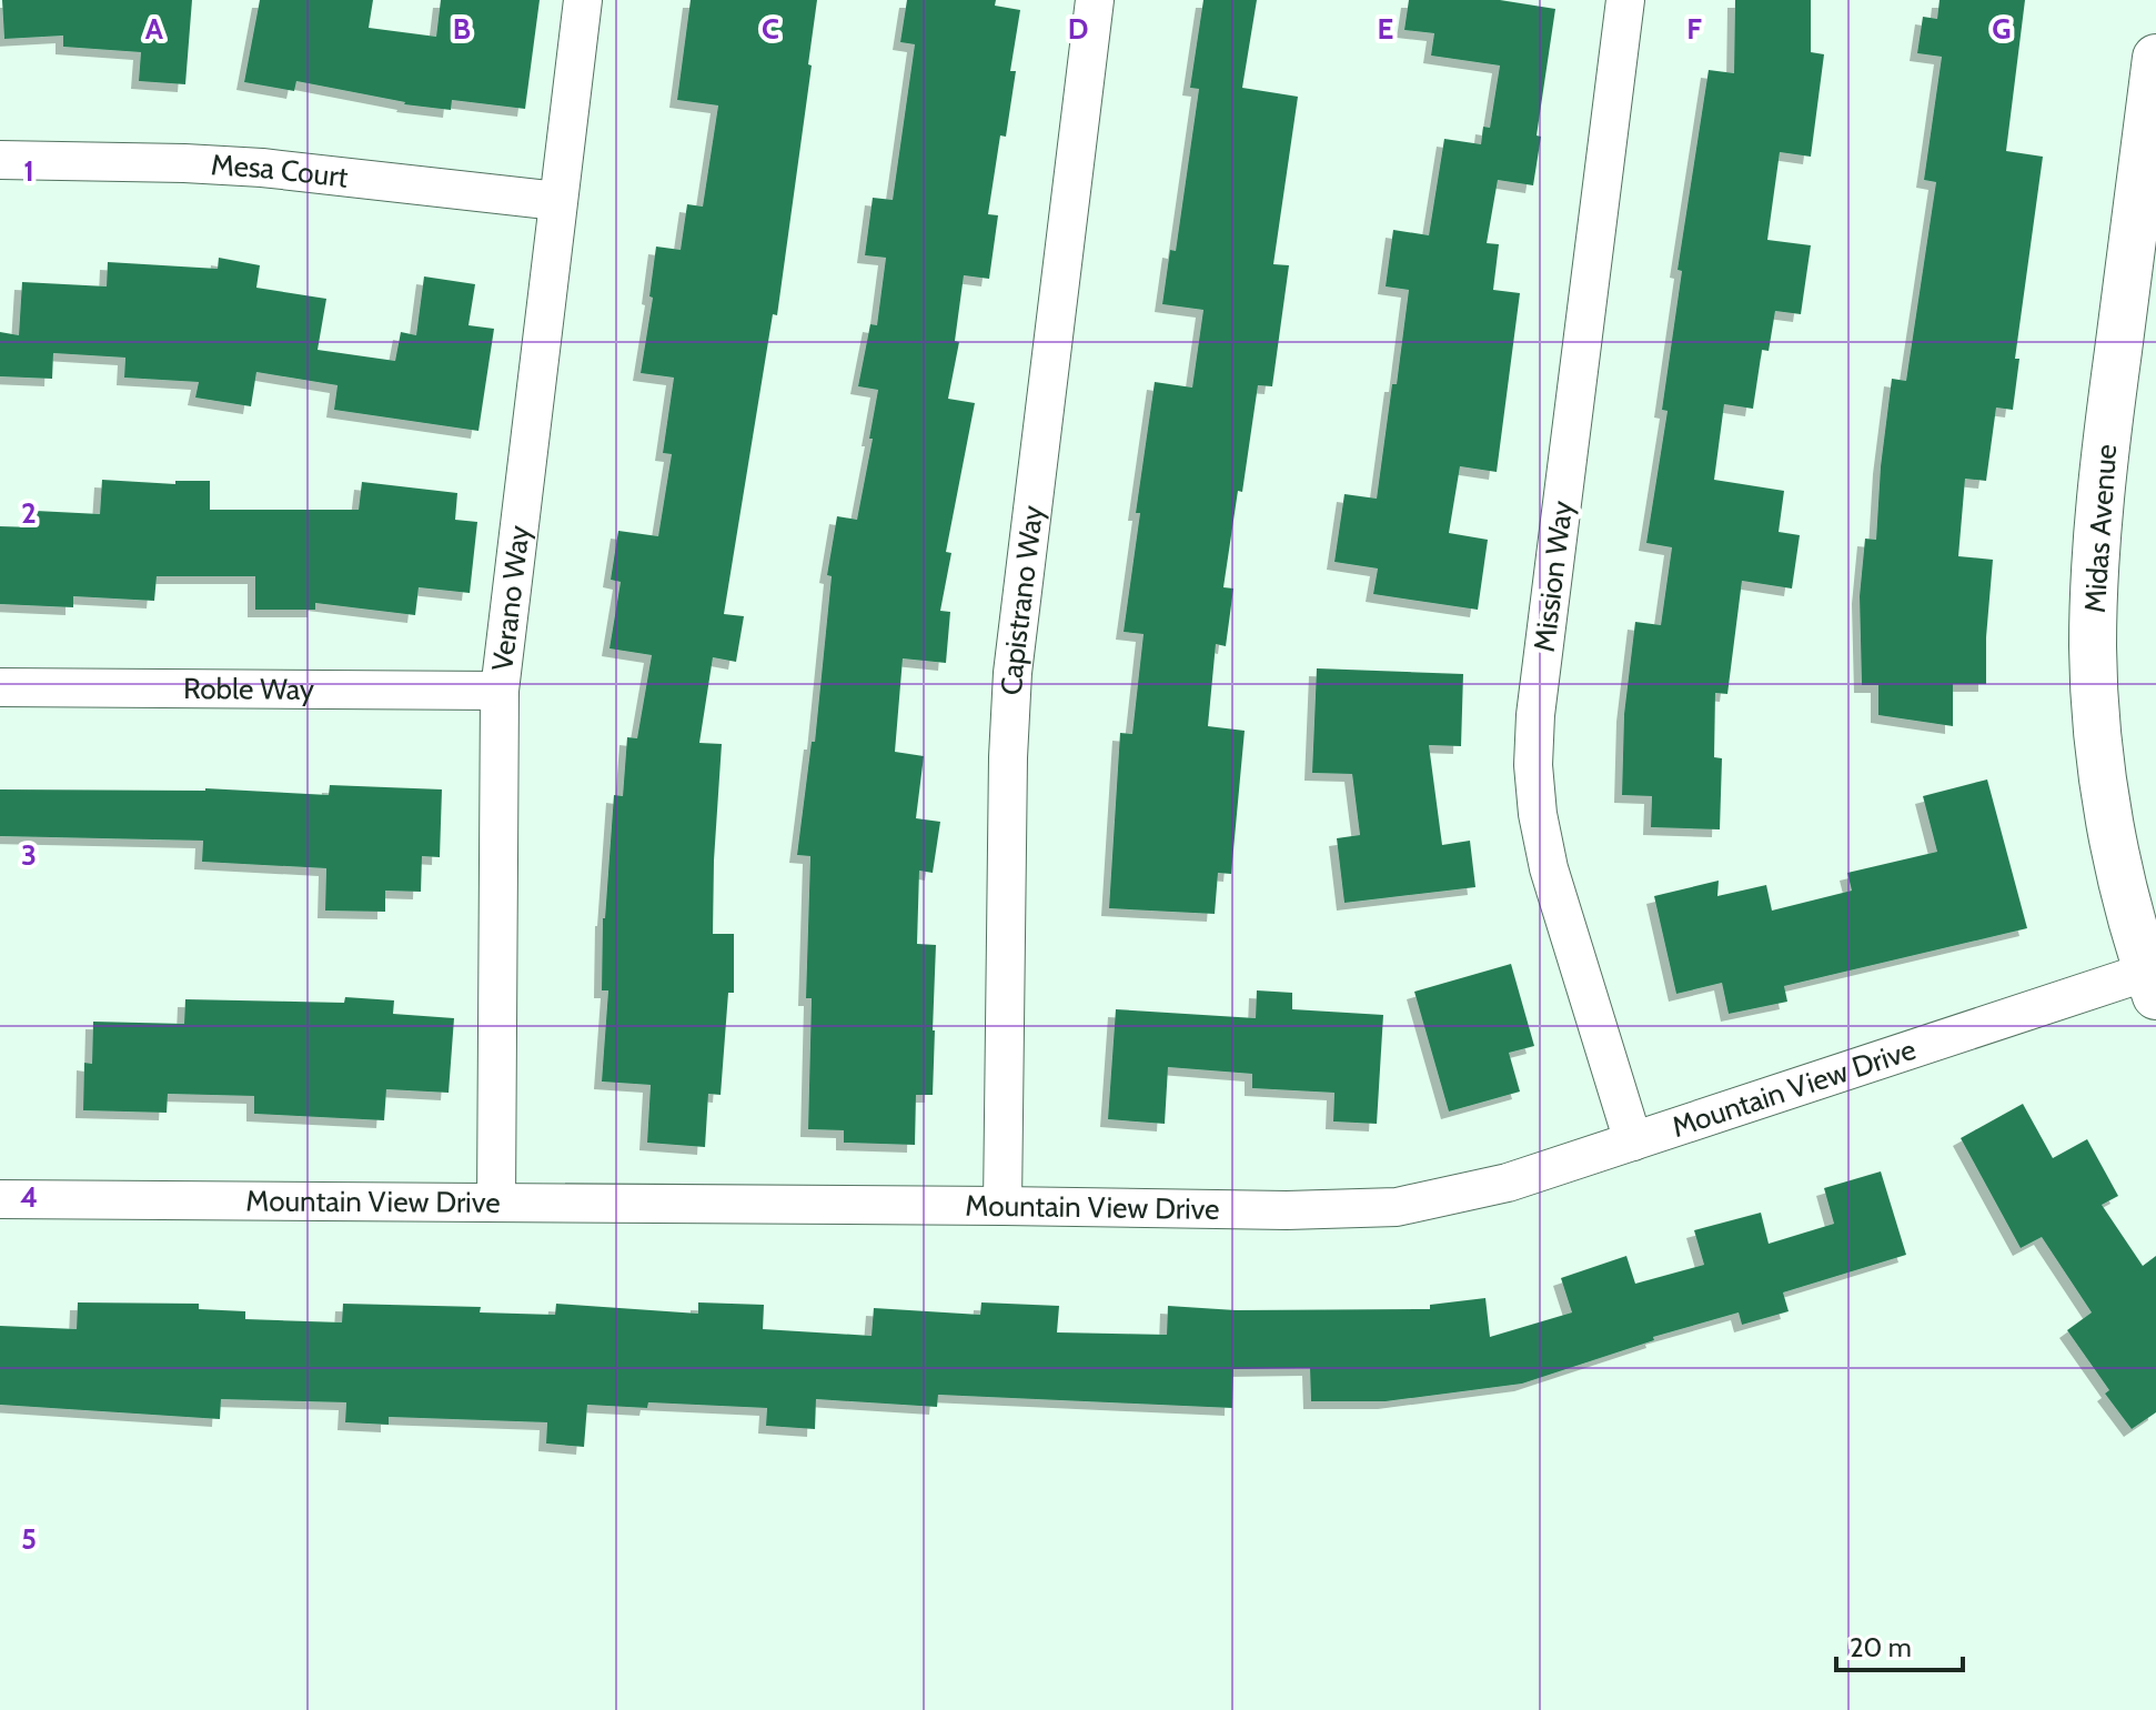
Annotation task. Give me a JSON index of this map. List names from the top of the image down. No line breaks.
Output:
{"streets":{"street":["Mesa Court","Midas Avenue","Mission Way","Verano Way","Capistrano Way","Roble Way","Mountain View Drive"]},"crossings":[["Mesa Court","Verano Way"],["Midas Avenue","Mountain View Drive"],["Mission Way","Mountain View Drive"],["Verano Way","Roble Way"],["Verano Way","Mountain View Drive"],["Capistrano Way","Mountain View Drive"]],"scale_bar":"20 m","grid":{"columns":["A","B","C","D","E","F","G"],"rows":["1","2","3","4","5"]}}
